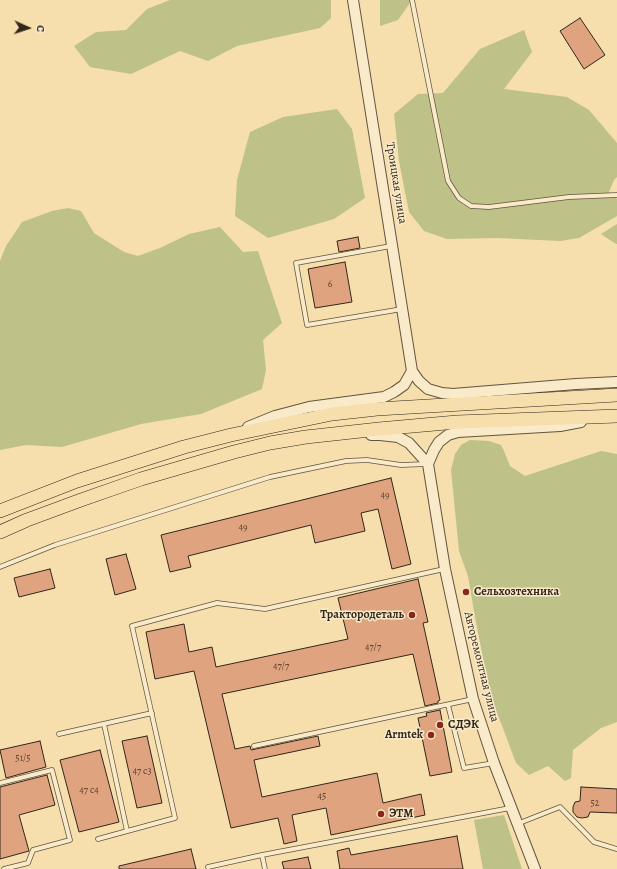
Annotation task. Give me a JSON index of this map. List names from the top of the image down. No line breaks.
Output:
{"streets":{"street":["Троицкая улица","Авторемонтная улица"]},"places":["Сельхозтехника","Трактородеталь","СДЭК","Armtek","ЭТМ"],"house_numbers":["6","49","49","47/7","47/7","51/5","47 с3","47 с4","45","52"],"north":"right"}
